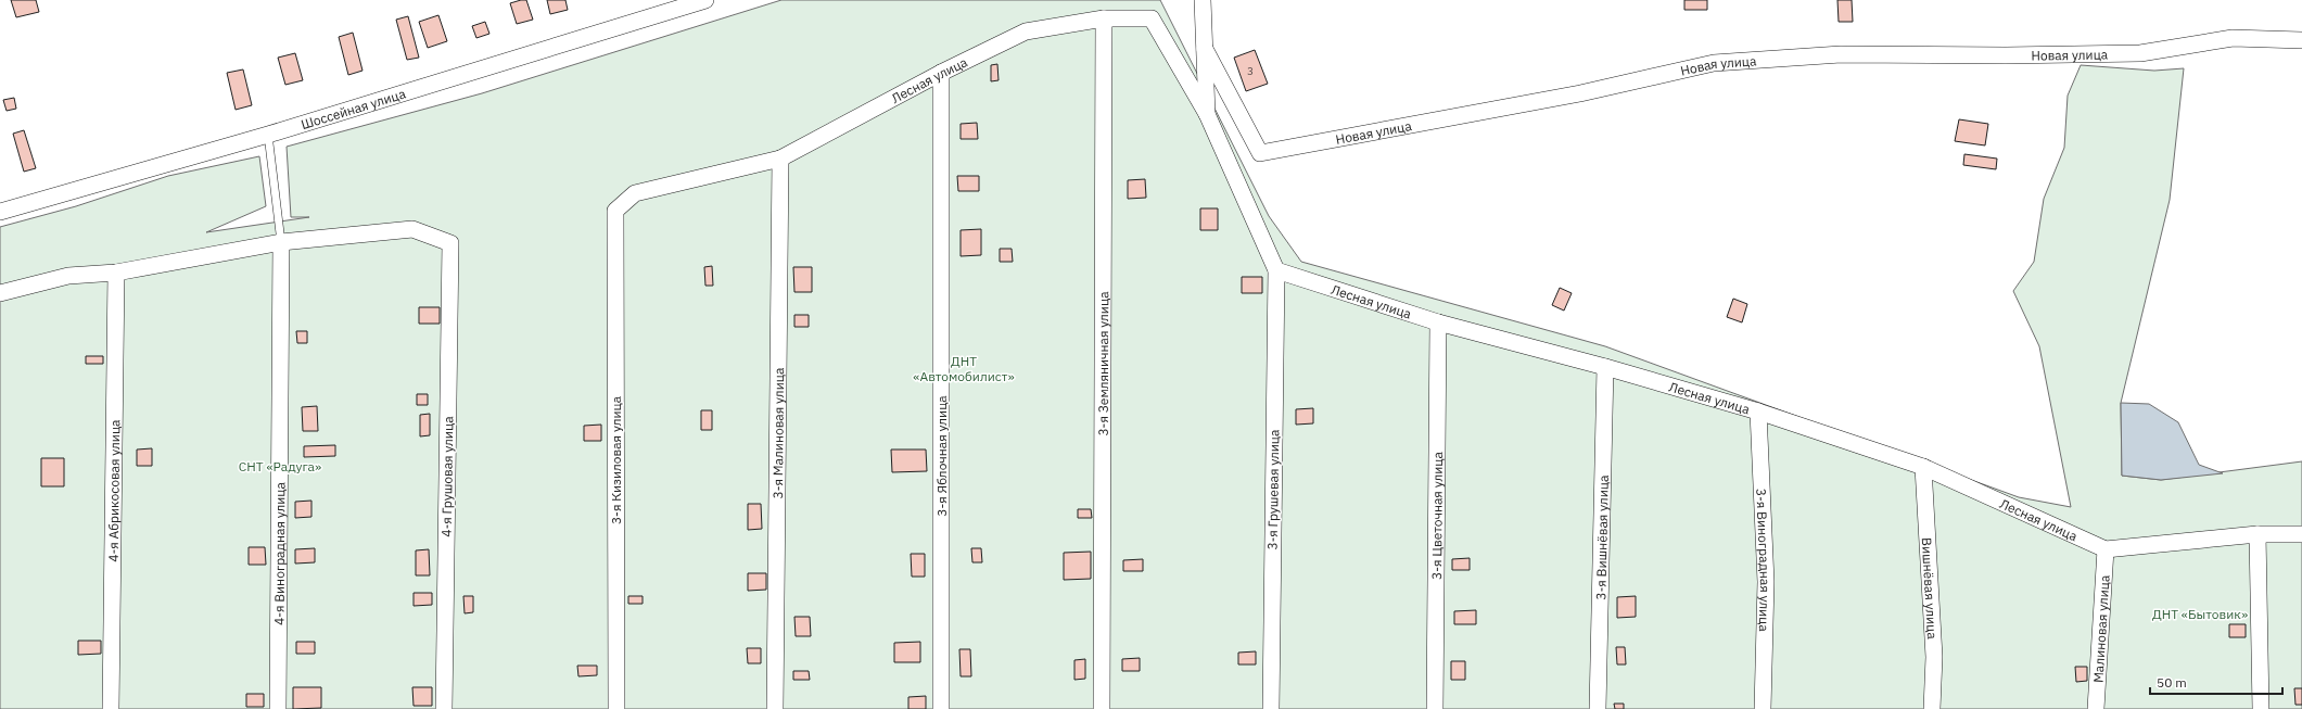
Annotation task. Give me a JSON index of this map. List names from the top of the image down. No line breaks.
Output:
{"streets":{"street":["Новая улица","Лесная улица","Шоссейная улица","3-я Земляничная улица","3-я Малиновая улица","3-я Яблочная улица","3-я Кизиловая улица","4-я Грушовая улица","3-я Грушевая улица","4-я Абрикосовая улица","3-я Цветочная улица","3-я Вишнёвая улица","4-я Виноградная улица","3-я Виноградная улица","Вишнёвая улица","Малиновая улица"]},"crossings":[["Новая улица","Лесная улица"],["Лесная улица","3-я Земляничная улица"],["Лесная улица","3-я Малиновая улица"],["Лесная улица","3-я Яблочная улица"],["Лесная улица","3-я Кизиловая улица"],["Лесная улица","3-я Грушевая улица"],["Лесная улица","3-я Цветочная улица"],["Лесная улица","3-я Вишнёвая улица"],["Лесная улица","3-я Виноградная улица"],["Лесная улица","Вишнёвая улица"],["Лесная улица","Малиновая улица"],["4-я Грушовая улица","4-я Виноградная улица"]],"parks":["ДНТ «Автомобилист»","СНТ «Радуга»","ДНТ «Бытовик»"],"house_numbers":["3"],"scale_bar":"50 m"}
